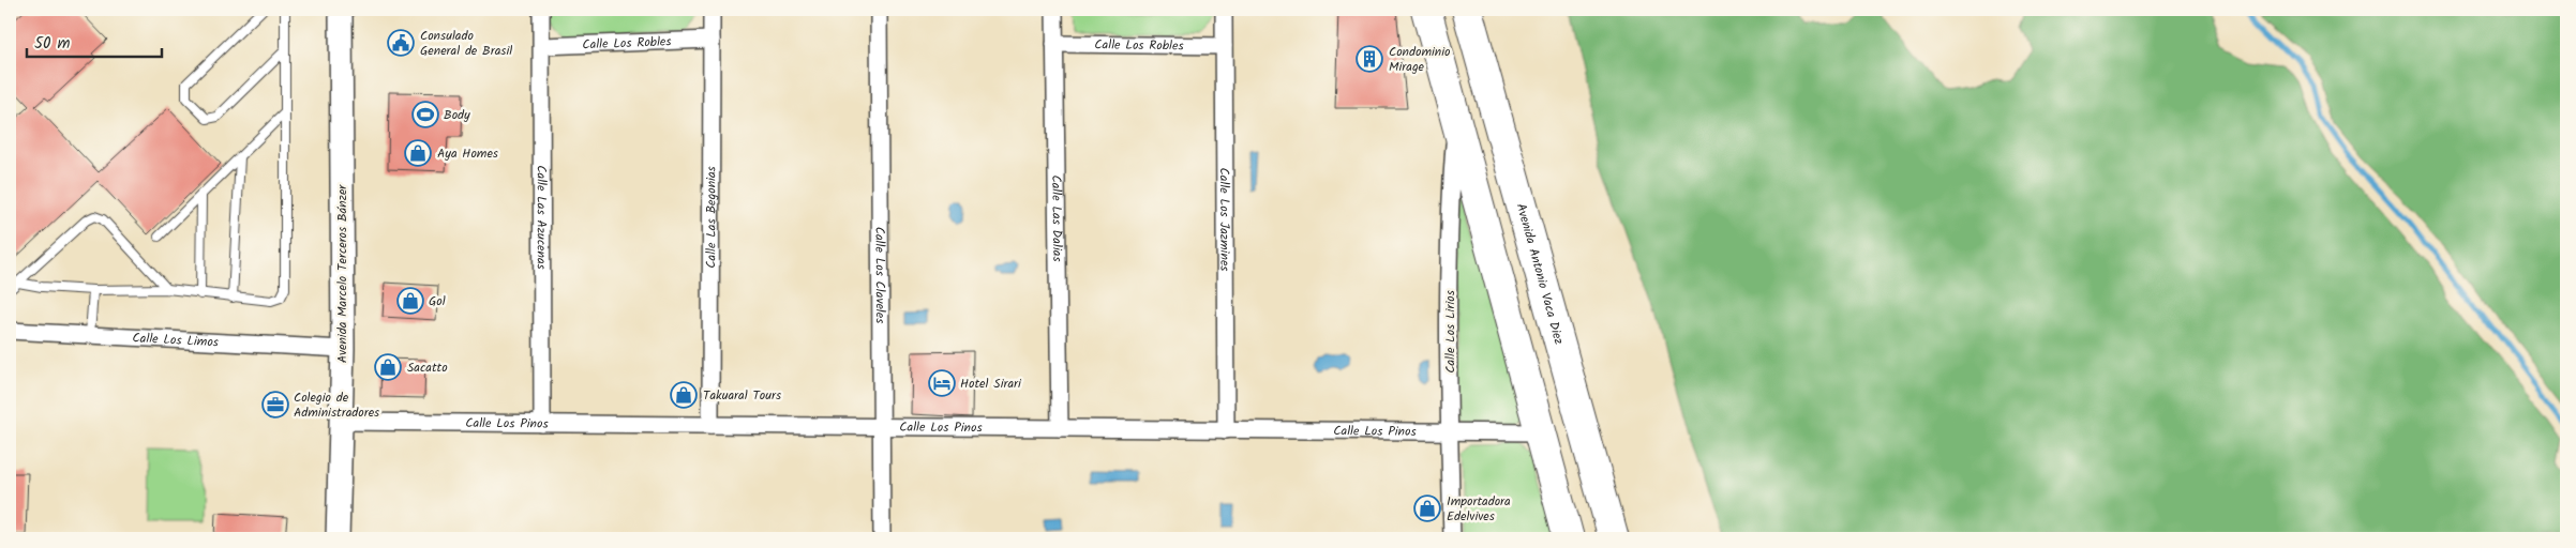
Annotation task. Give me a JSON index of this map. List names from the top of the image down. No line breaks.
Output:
{"streets":{"highway":["Avenida Antonio Vaca Diez"],"street":["Calle Los Robles","Calle Las Azucenas","Calle Las Begonias","Calle Las Dalias","Calle Los Jazmines","Avenida Marcelo Terceros Bánzer","Calle Los Claveles","Calle Los Lirios","Calle Los Limos","Calle Los Pinos"]},"crossings":[["Calle Los Robles","Calle Las Azucenas"],["Calle Los Robles","Calle Las Begonias"],["Calle Los Robles","Calle Las Dalias"],["Calle Los Robles","Calle Los Jazmines"],["Calle Las Azucenas","Calle Los Pinos"],["Calle Las Begonias","Calle Los Pinos"],["Calle Las Dalias","Calle Los Pinos"],["Calle Los Jazmines","Calle Los Pinos"],["Avenida Marcelo Terceros Bánzer","Calle Los Limos"],["Avenida Marcelo Terceros Bánzer","Calle Los Pinos"],["Calle Los Claveles","Calle Los Pinos"],["Calle Los Lirios","Calle Los Pinos"]],"places":{"public building":["Consulado General de Brasil"],"building":["Condominio Mirage"],"sports":["Body"],"shop":["Aya Homes","Gol","Sacatto","Takuaral Tours","Importadora Edelvives"],"hotel":["Hotel Sirari"],"office":["Colegio de Administradores"]},"scale_bar":"50 m"}
